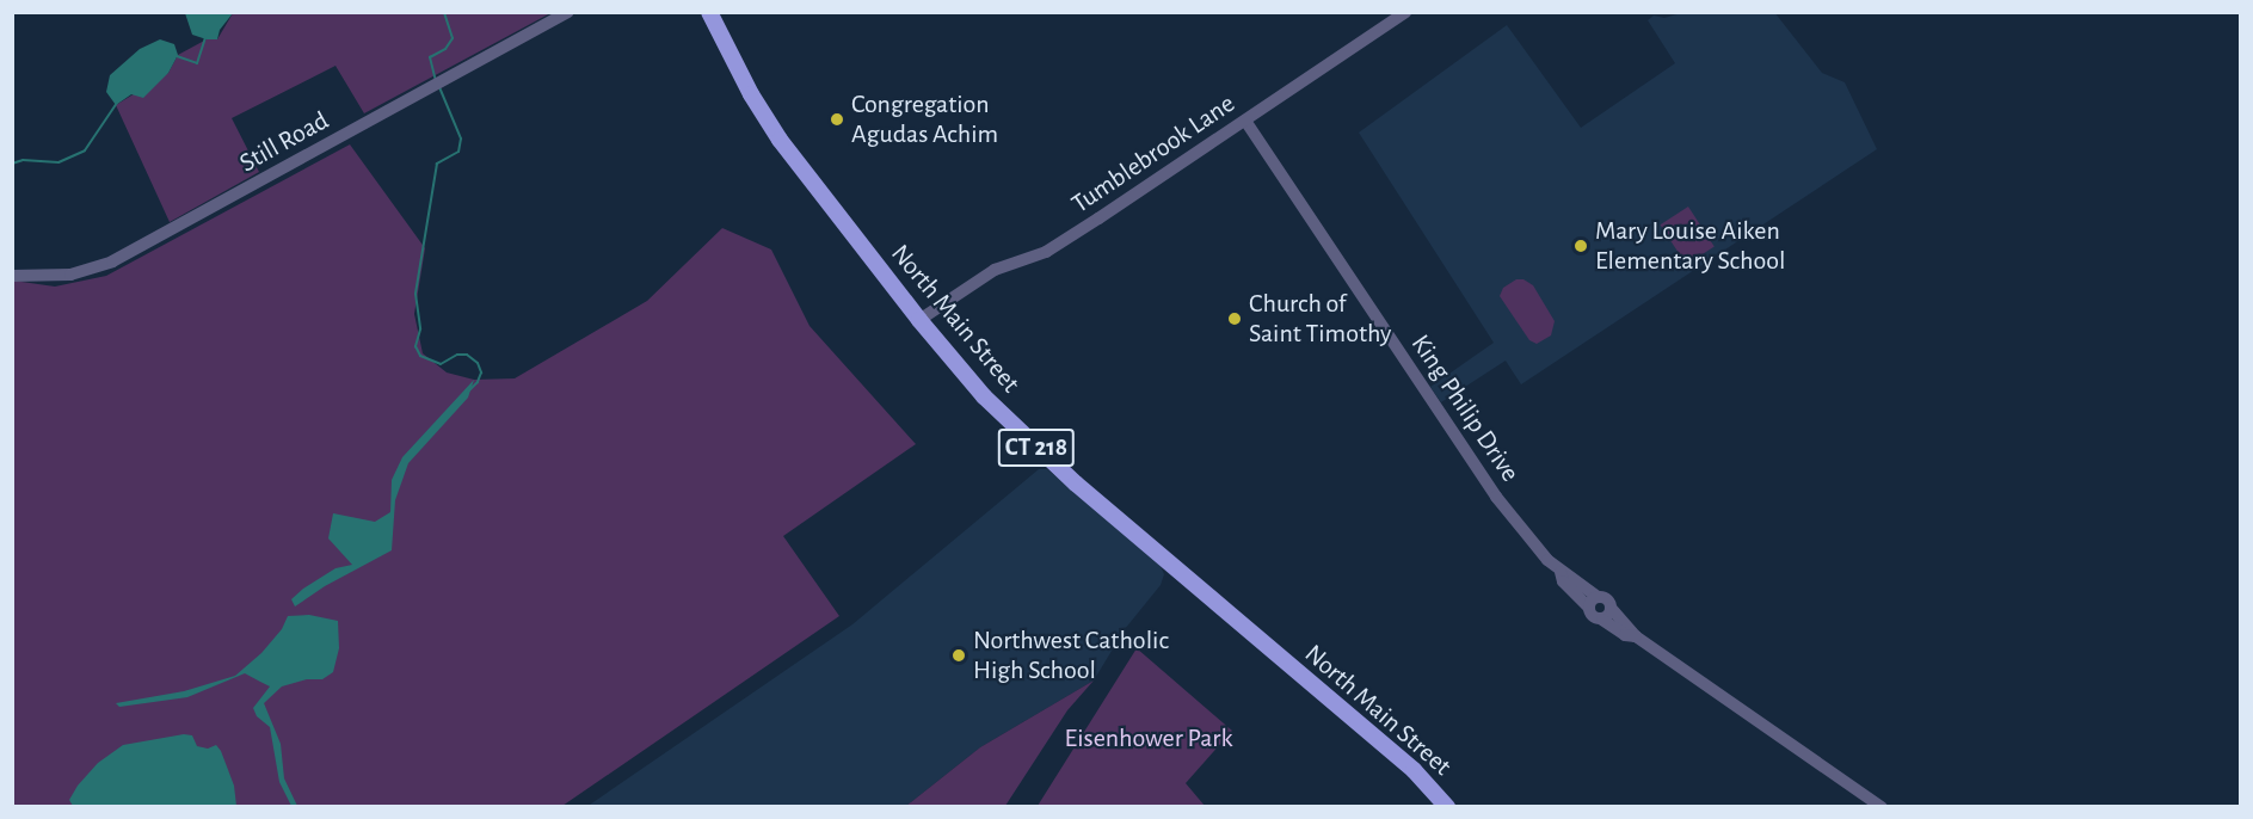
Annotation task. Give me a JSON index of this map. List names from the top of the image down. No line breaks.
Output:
{"streets":{"main road":["North Main Street","CT 218"],"street":["Still Road","Tumblebrook Lane","King Philip Drive"]},"crossings":[["Tumblebrook Lane","North Main Street"],["Tumblebrook Lane","King Philip Drive"]],"parks":["Eisenhower Park"],"places":["Congregation Agudas Achim","Mary Louise Aiken Elementary School","Church of Saint Timothy","Northwest Catholic High School"]}
